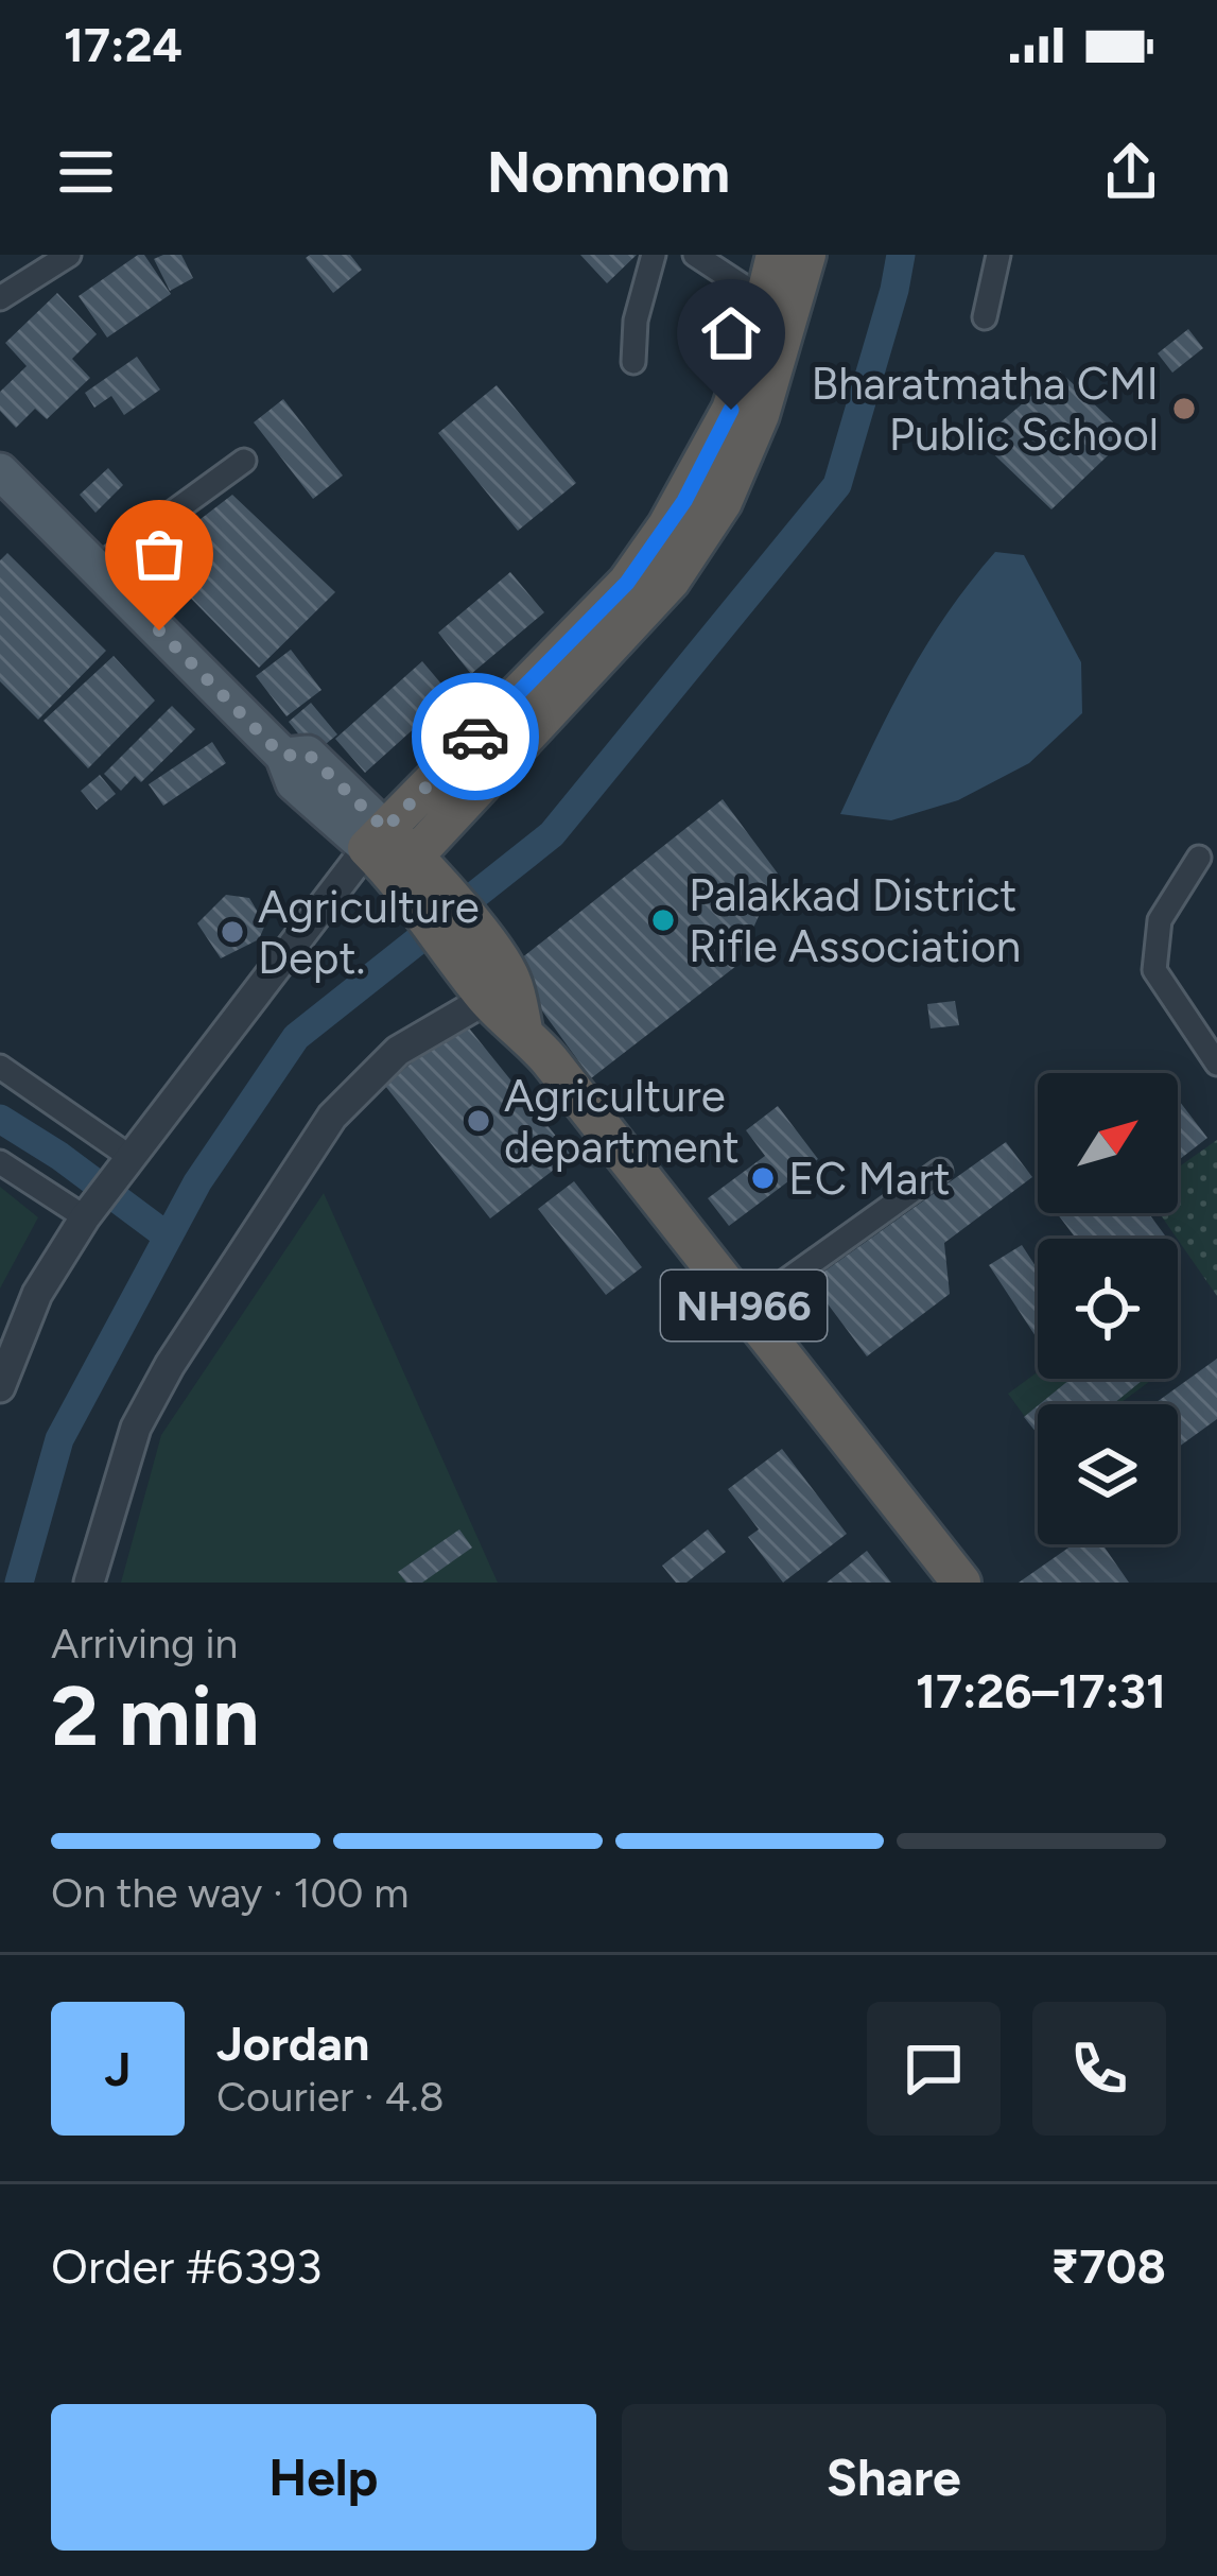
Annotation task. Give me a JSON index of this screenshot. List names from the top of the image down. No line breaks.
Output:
{"streets":{"highway":["NH966"]},"places":["Bharatmatha CMI Public School","Palakkad District Rifle Association","Agriculture Dept.","Agriculture department","EC Mart"],"north":"top right","page":{"status":"17:24","header":"Nomnom","heading":["2 min","Arriving in","17:26–17:31"],"panel":["Jordan","Courier · 4.8","Order #6393","₹708"],"bar":"On the way · 100 m","round":"J","buttons":["Help","Share"]}}
